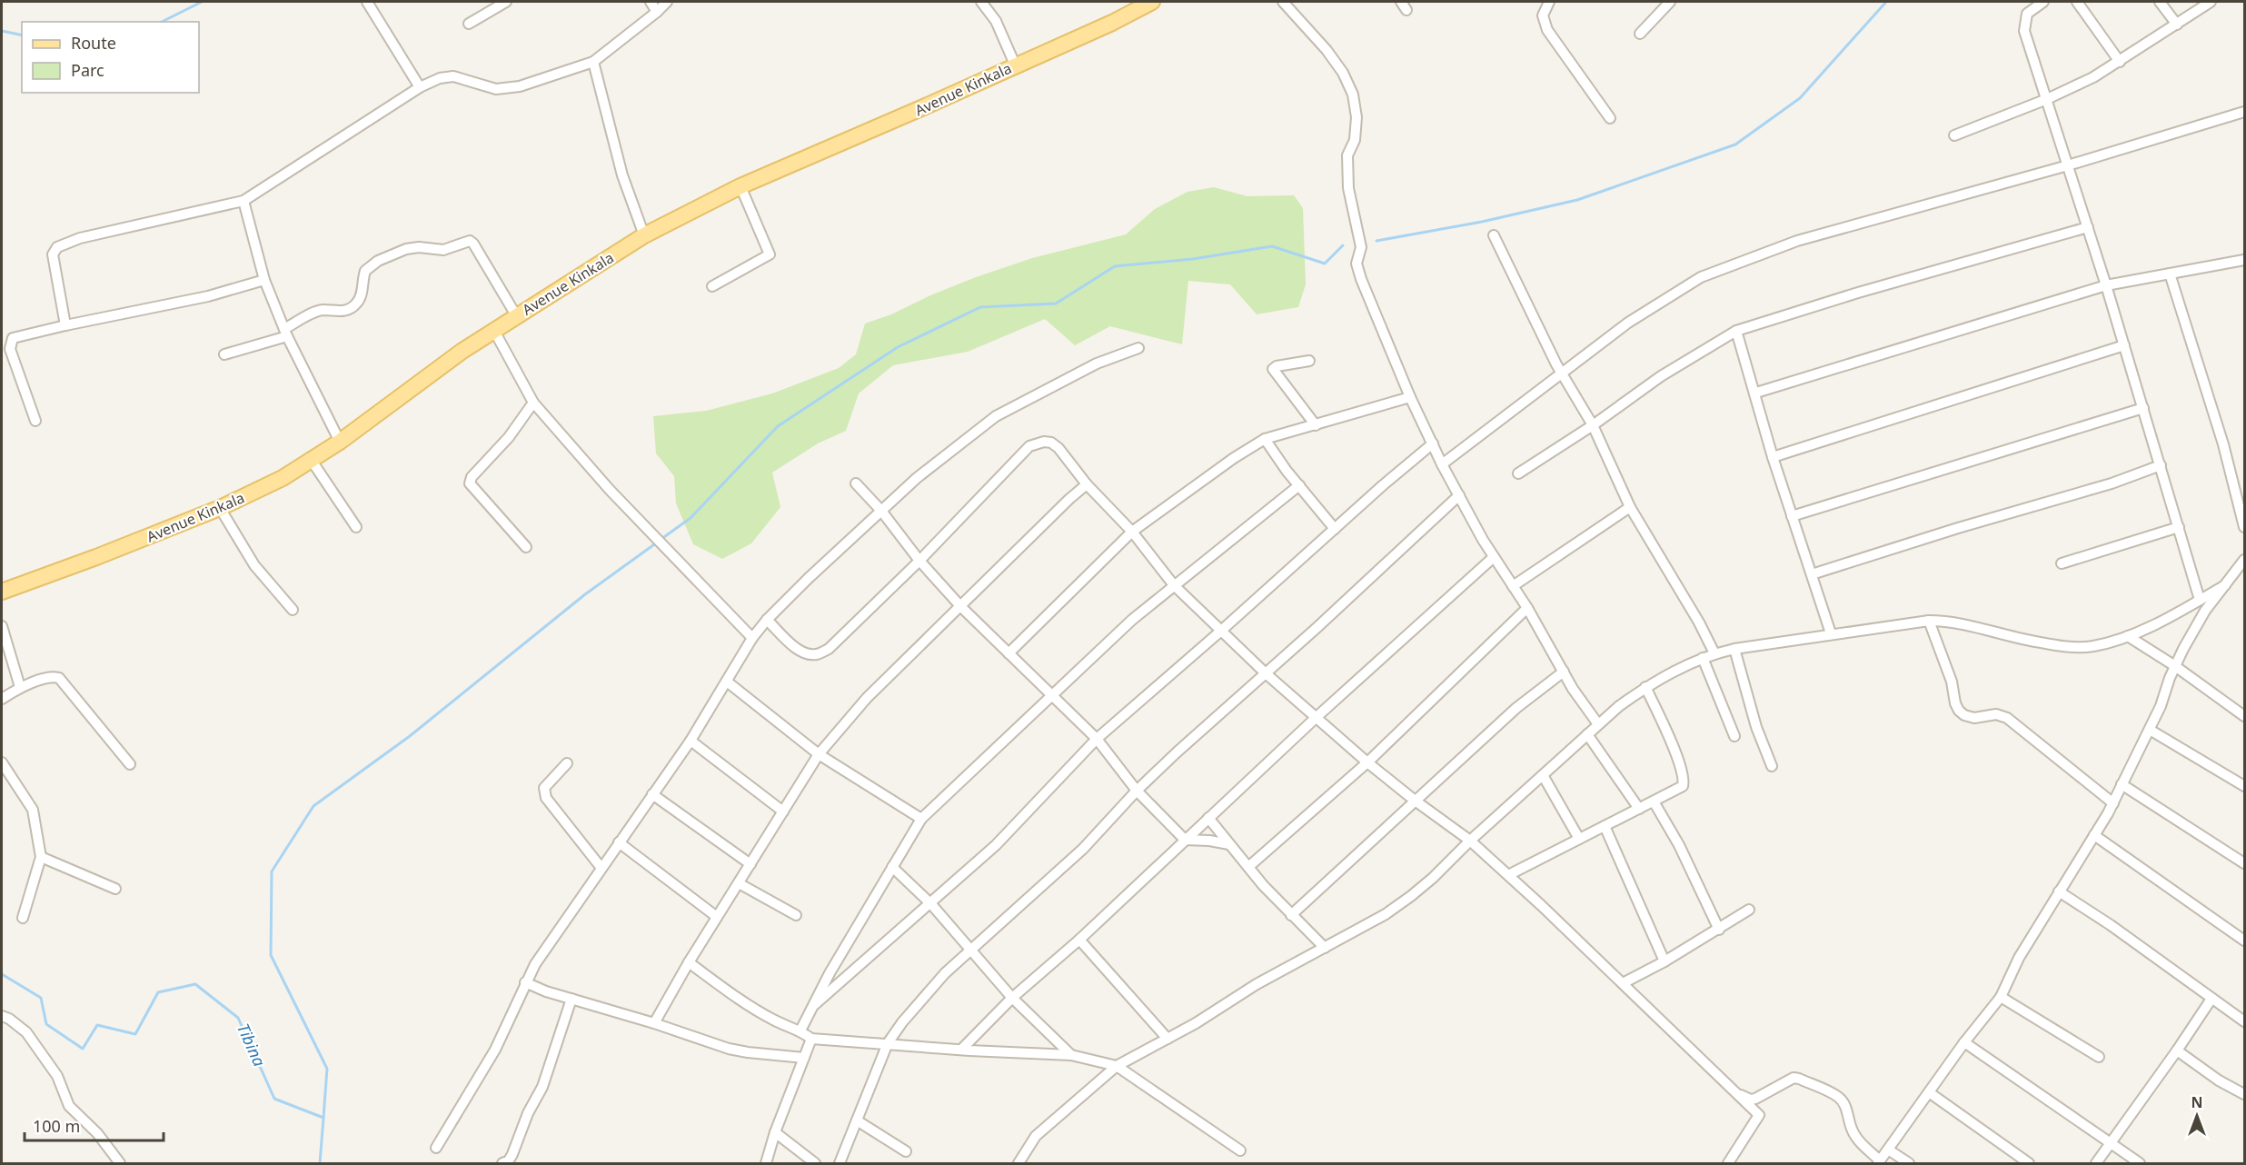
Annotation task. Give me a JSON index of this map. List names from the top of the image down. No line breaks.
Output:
{"streets":{"main road":["Avenue Kinkala"]},"water":["Tibina"],"legend":["Route","Parc"],"scale_bar":"100 m","north":"top"}
